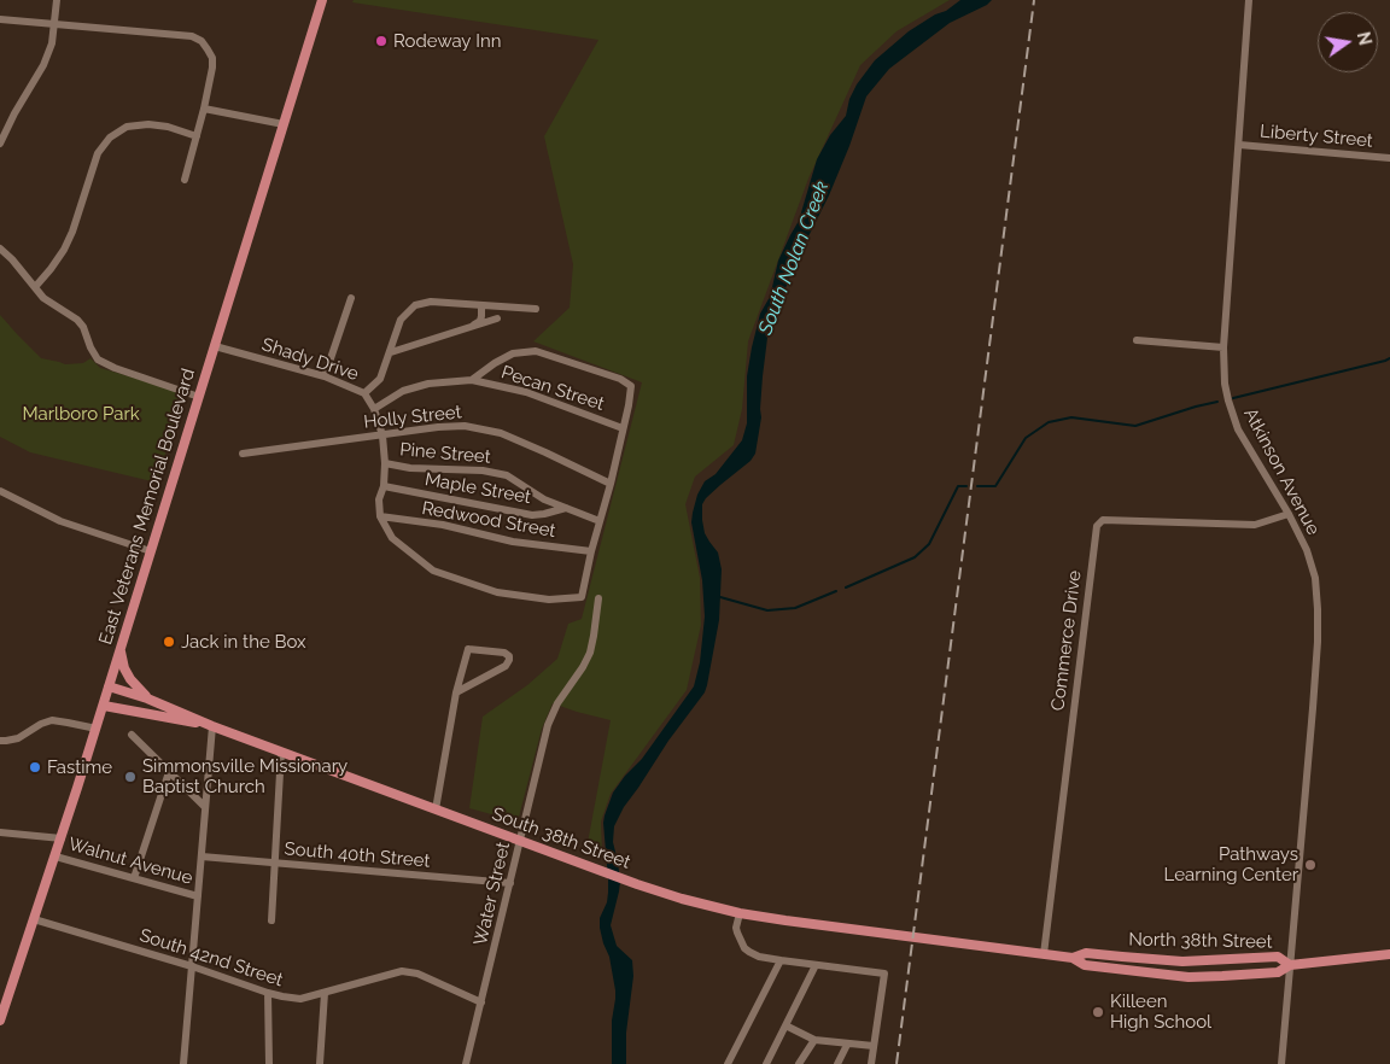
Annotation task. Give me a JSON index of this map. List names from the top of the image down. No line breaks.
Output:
{"streets":{"main road":["East Veterans Memorial Boulevard","South 38th Street","North 38th Street"],"street":["Liberty Street","Shady Drive","Pecan Street","Holly Street","Pine Street","Atkinson Avenue","Maple Street","Redwood Street","Commerce Drive","South 40th Street","Walnut Avenue","Water Street","South 42nd Street"]},"crossings":[["Liberty Street","Atkinson Avenue"],["Shady Drive","Holly Street"],["Shady Drive","Pine Street"],["Shady Drive","Maple Street"],["Shady Drive","East Veterans Memorial Boulevard"],["Shady Drive","Redwood Street"],["Pine Street","Maple Street"],["Atkinson Avenue","Commerce Drive"],["Atkinson Avenue","North 38th Street"],["East Veterans Memorial Boulevard","South 38th Street"],["East Veterans Memorial Boulevard","Walnut Avenue"],["East Veterans Memorial Boulevard","South 42nd Street"],["Commerce Drive","North 38th Street"],["South 38th Street","Water Street"],["South 38th Street","North 38th Street"],["South 40th Street","Water Street"],["Water Street","South 42nd Street"]],"water":["South Nolan Creek"],"parks":["Marlboro Park"],"places":["Rodeway Inn","Jack in the Box","Fastime","Simmonsville Missionary Baptist Church","Pathways Learning Center","Killeen High School"],"north":"right"}
